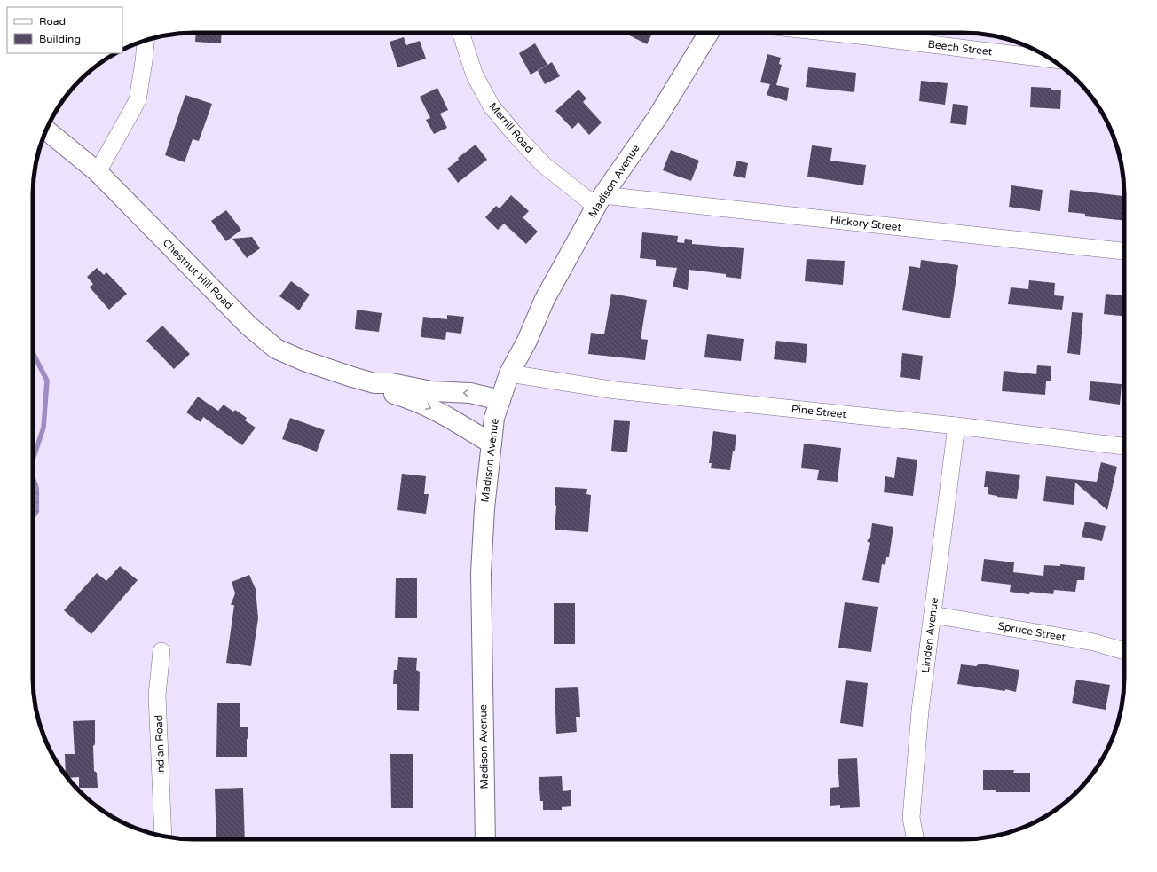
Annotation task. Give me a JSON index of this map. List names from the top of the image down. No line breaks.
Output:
{"streets":{"street":["Beech Street","Merrill Road","Madison Avenue","Hickory Street","Chestnut Hill Road","Pine Street","Spruce Street","Linden Avenue","Indian Road"]},"crossings":[["Merrill Road","Madison Avenue"],["Merrill Road","Hickory Street"],["Madison Avenue","Hickory Street"],["Madison Avenue","Chestnut Hill Road"],["Madison Avenue","Pine Street"],["Pine Street","Linden Avenue"],["Spruce Street","Linden Avenue"]],"legend":["Road","Building"]}
